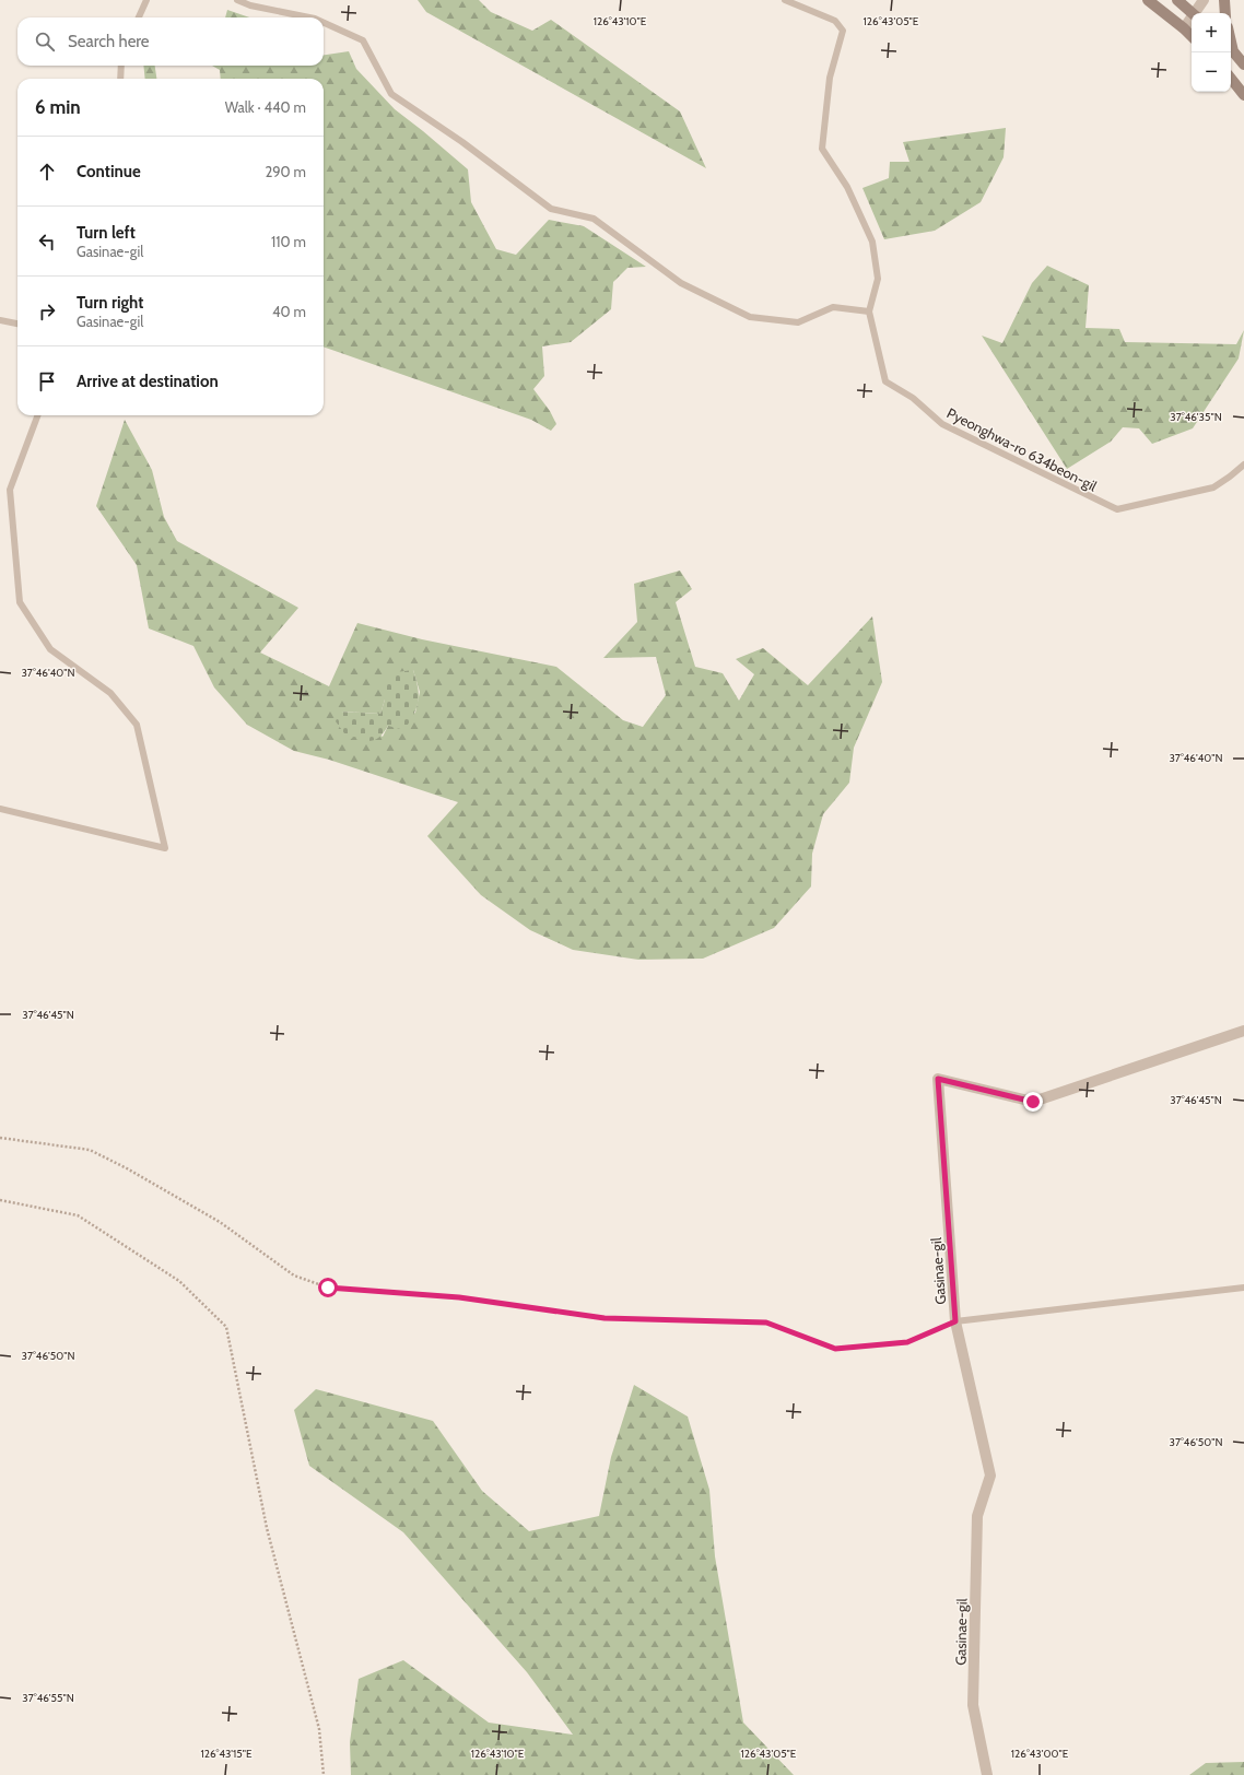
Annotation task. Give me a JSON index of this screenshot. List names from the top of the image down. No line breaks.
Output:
{"streets":{"street":["Gasinae-gil"],"lane":["Pyeonghwa-ro 634beon-gil"]},"page":{"map_buttons":["+","−"],"search":"Search here","heading":["6 min","Walk · 440 m"],"list":[["Continue","290 m"],["Turn left","Gasinae-gil","110 m"],["Turn right","Gasinae-gil","40 m"],"Arrive at destination"]},"coordinates":["126°43'10\"E","126°43'05\"E","37°46'35\"N","37°46'40\"N","37°46'45\"N","37°46'50\"N","37°46'55\"N","126°43'15\"E","126°43'00\"E"]}
